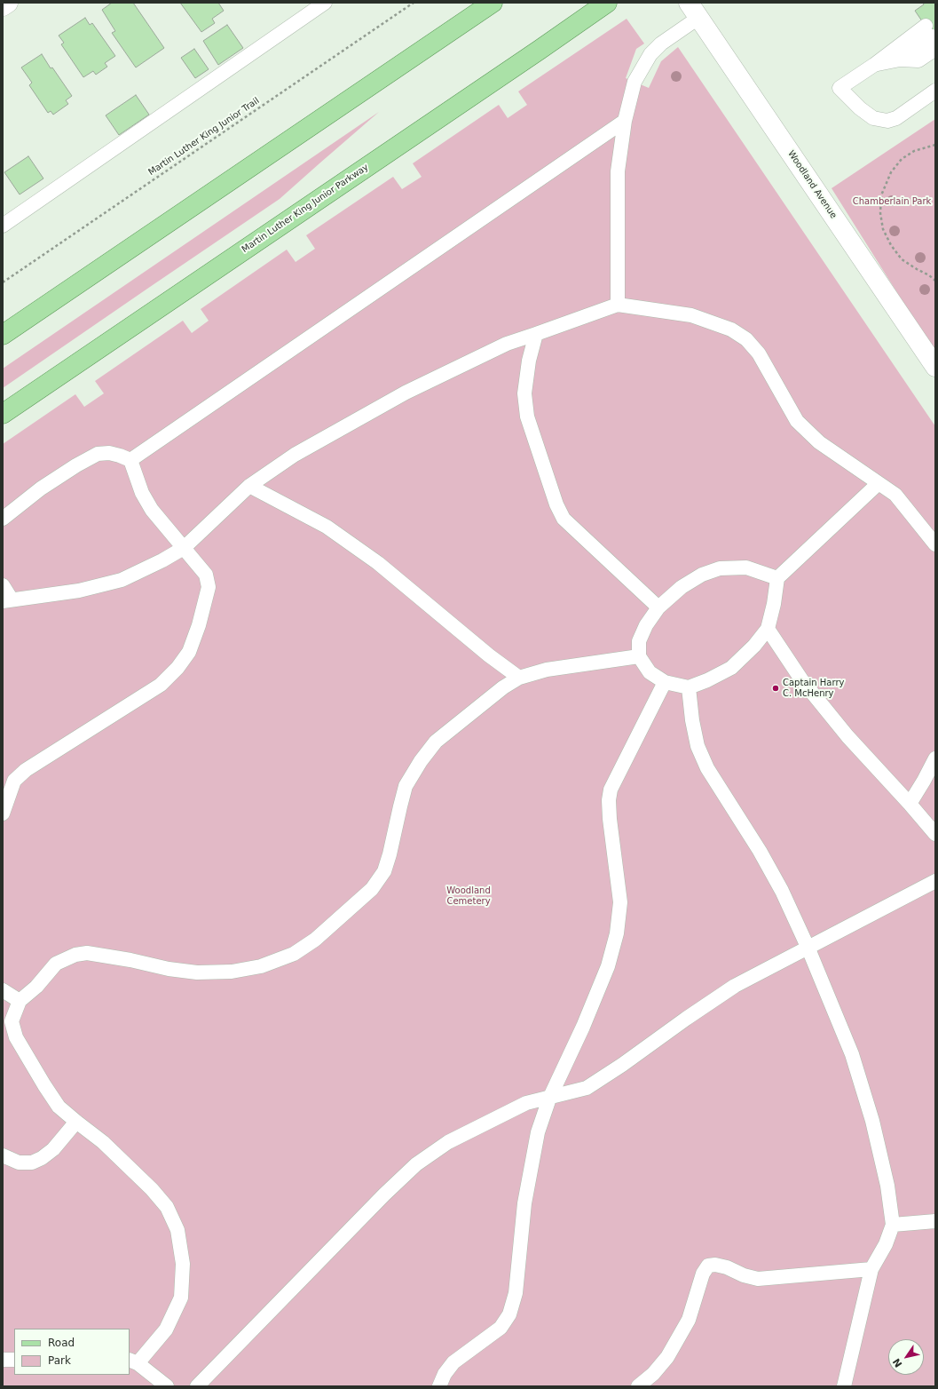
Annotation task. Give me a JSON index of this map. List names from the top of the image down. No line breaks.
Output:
{"streets":{"main road":["Martin Luther King Junior Parkway"],"street":["Woodland Avenue"],"path":["Martin Luther King Junior Trail"]},"parks":["Chamberlain Park","Woodland Cemetery"],"places":["Captain Harry C. McHenry"],"legend":["Road","Park"],"north":"bottom left"}
